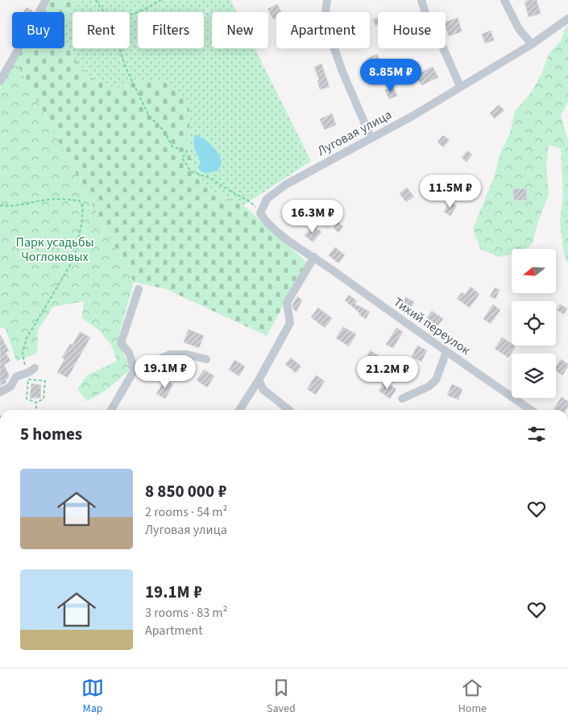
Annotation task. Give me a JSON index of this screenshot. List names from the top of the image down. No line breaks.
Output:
{"streets":{"street":["Луговая улица","Тихий переулок"]},"parks":["Парк усадьбы Чоглоковых"],"north":"left","page":{"chip":["Buy","Rent","Filters","New","Apartment","House"],"price":["8.85M ₽","11.5M ₽","16.3M ₽","19.1M ₽","21.2M ₽"],"heading":"5 homes","list":[{"name":"8 850 000 ₽","note":"2 rooms · 54 m² · Луговая улица"},{"name":"19.1M ₽","note":"3 rooms · 83 m² · Apartment"}],"tabs":["Map","Saved","Home"]}}
